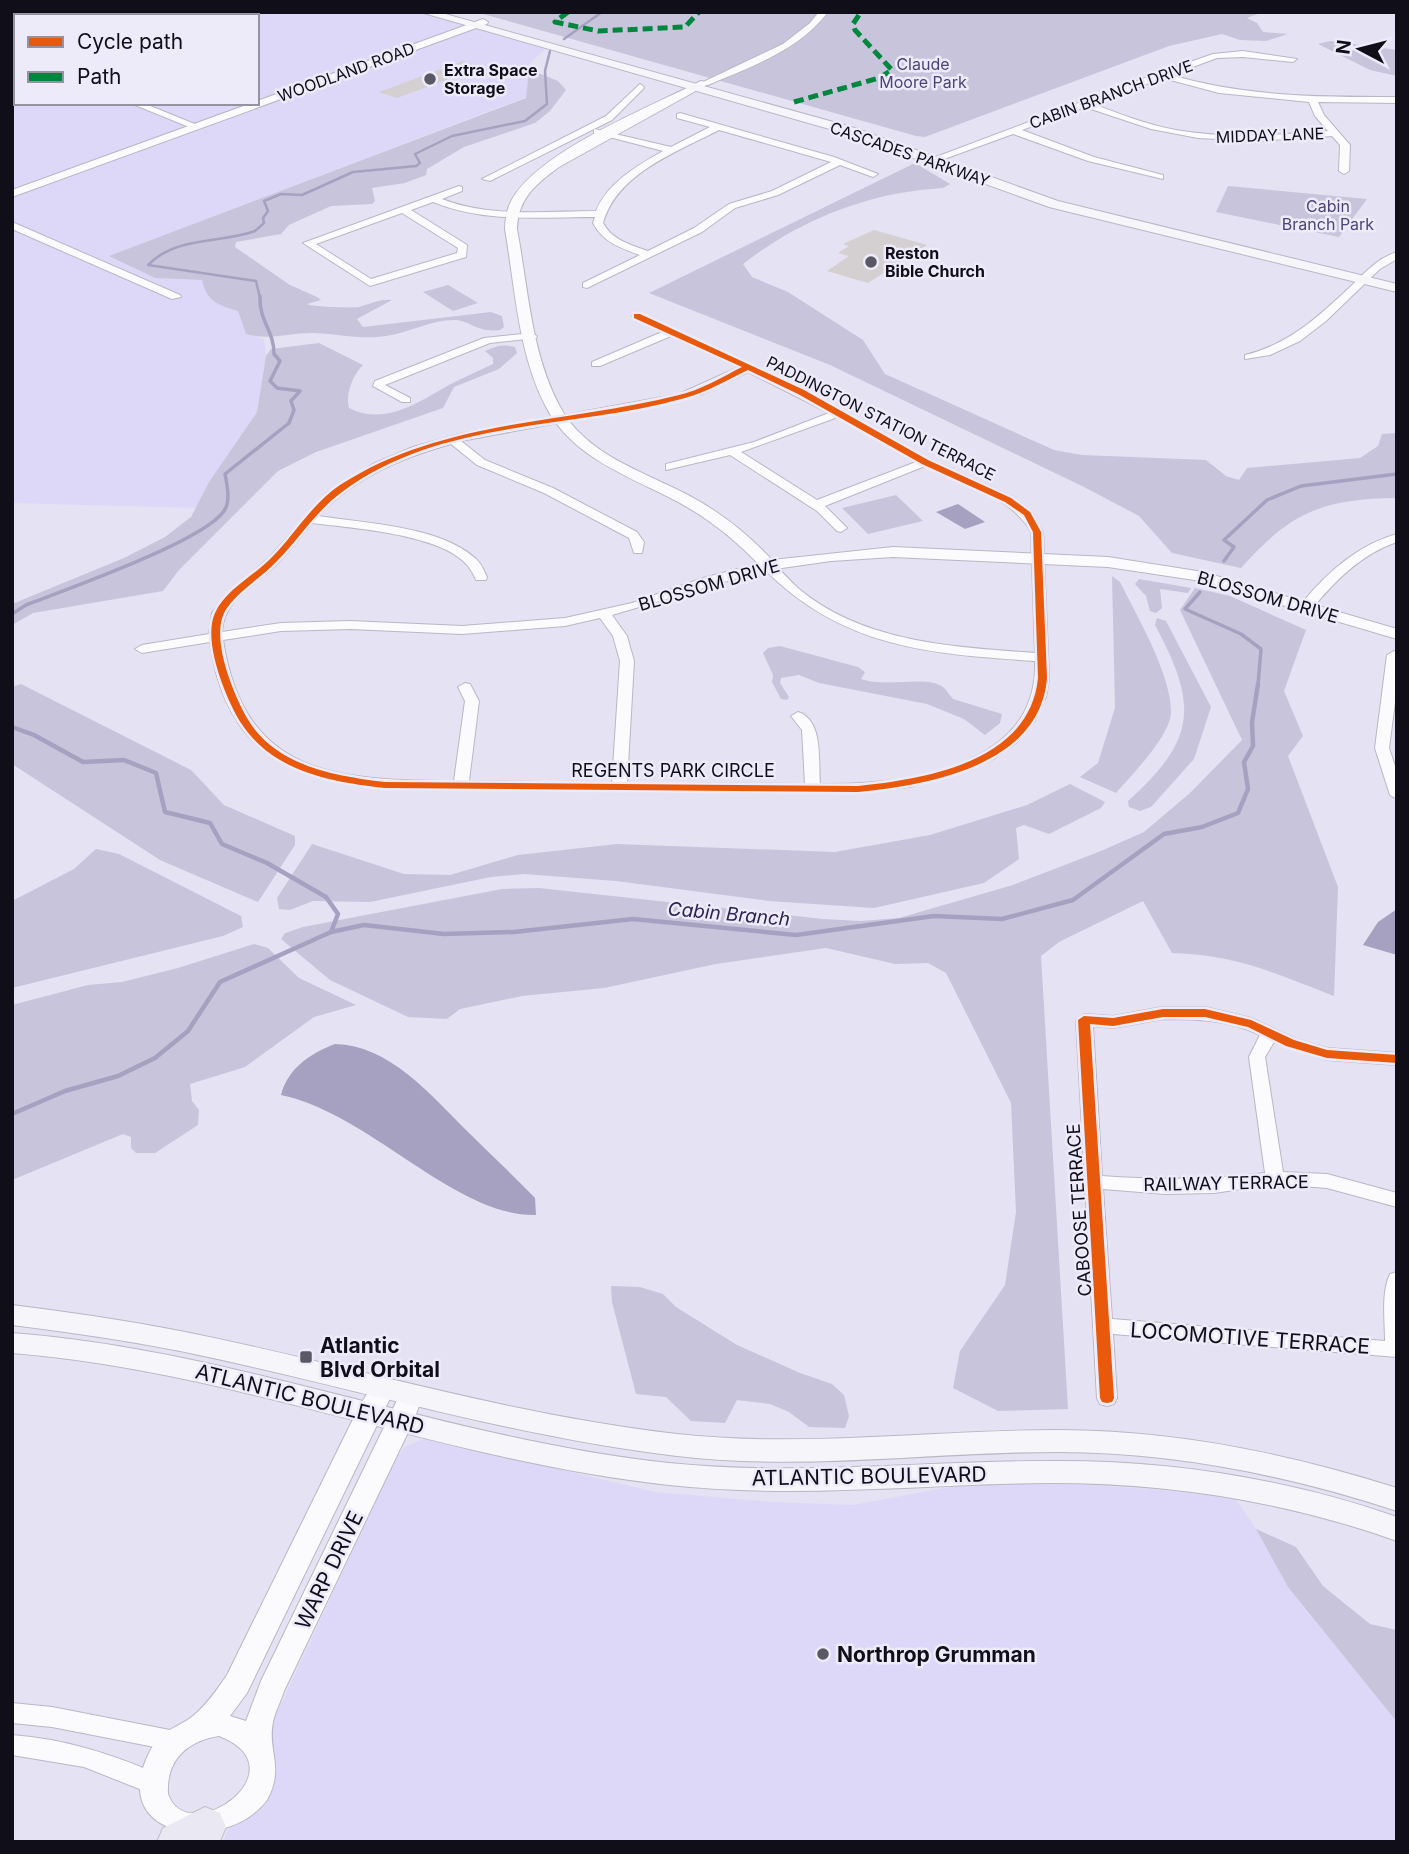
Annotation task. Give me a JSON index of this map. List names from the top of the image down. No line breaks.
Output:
{"streets":{"main road":["CASCADES PARKWAY","ATLANTIC BOULEVARD"],"street":["WOODLAND ROAD","CABIN BRANCH DRIVE","MIDDAY LANE","PADDINGTON STATION TERRACE","BLOSSOM DRIVE","REGENTS PARK CIRCLE","RAILWAY TERRACE","CABOOSE TERRACE","LOCOMOTIVE TERRACE","WARP DRIVE"]},"crossings":[["WOODLAND ROAD","CASCADES PARKWAY"],["CABIN BRANCH DRIVE","MIDDAY LANE"],["CABIN BRANCH DRIVE","CASCADES PARKWAY"],["PADDINGTON STATION TERRACE","BLOSSOM DRIVE"],["PADDINGTON STATION TERRACE","REGENTS PARK CIRCLE"],["BLOSSOM DRIVE","REGENTS PARK CIRCLE"],["RAILWAY TERRACE","CABOOSE TERRACE"],["CABOOSE TERRACE","LOCOMOTIVE TERRACE"],["ATLANTIC BOULEVARD","WARP DRIVE"]],"water":["Cabin Branch"],"parks":["Claude Moore Park","Cabin Branch Park"],"places":{"other":["Extra Space Storage","Reston Bible Church","Northrop Grumman"],"transit":["Atlantic Blvd Orbital"]},"legend":["Cycle path","Path"],"north":"left"}
